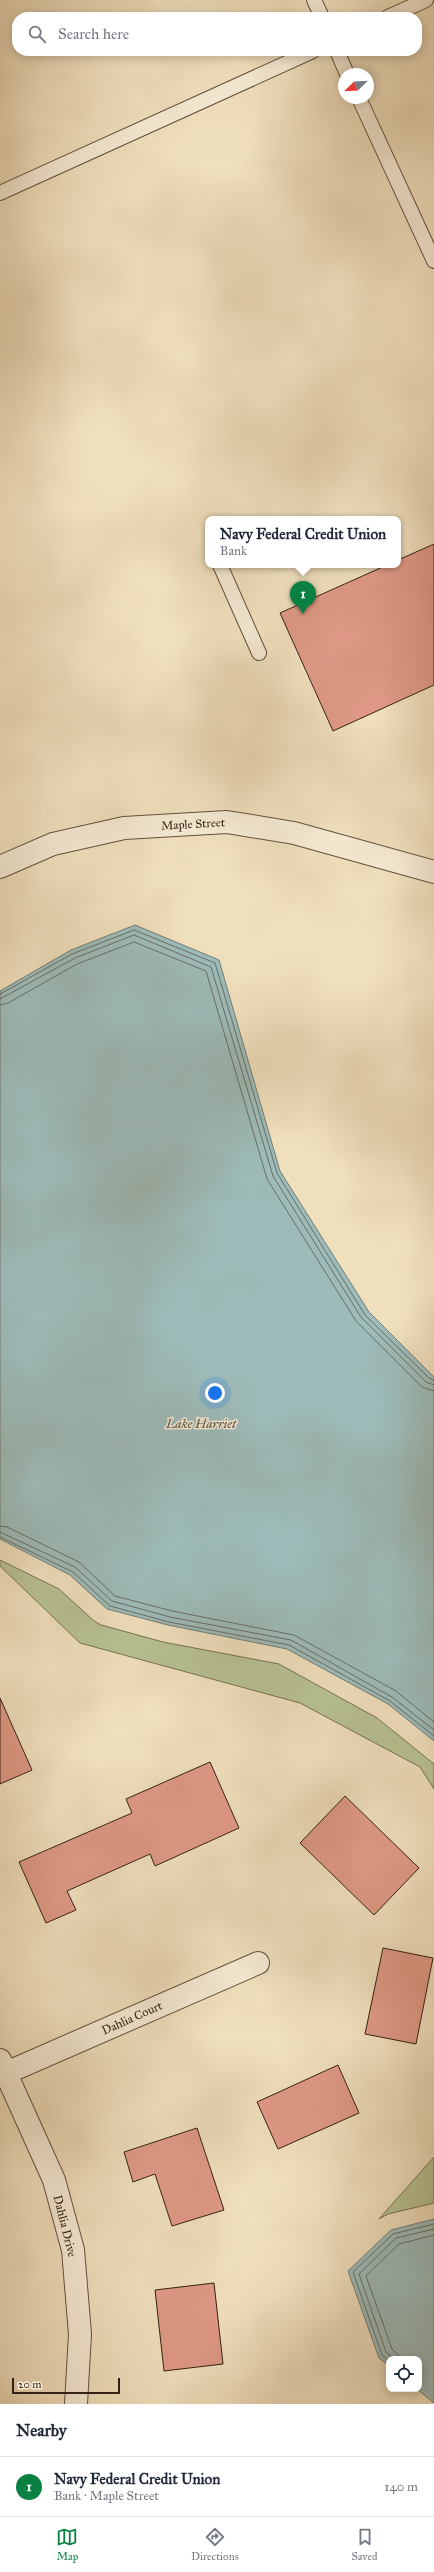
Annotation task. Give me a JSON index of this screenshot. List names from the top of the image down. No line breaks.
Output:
{"streets":{"street":["Maple Street","Dahlia Court","Dahlia Drive"]},"crossings":[["Dahlia Court","Dahlia Drive"]],"water":["Lake Harriet"],"scale_bar":"20 m","north":"bottom left","page":{"search":"Search here","popup":["Navy Federal Credit Union","Bank"],"pins":"1","scale":"20 m","heading":"Nearby","list":[{"mark":"1","name":"Navy Federal Credit Union","note":"Bank · Maple Street","value":"140 m"}],"nav":["Map","Directions","Saved"]}}
